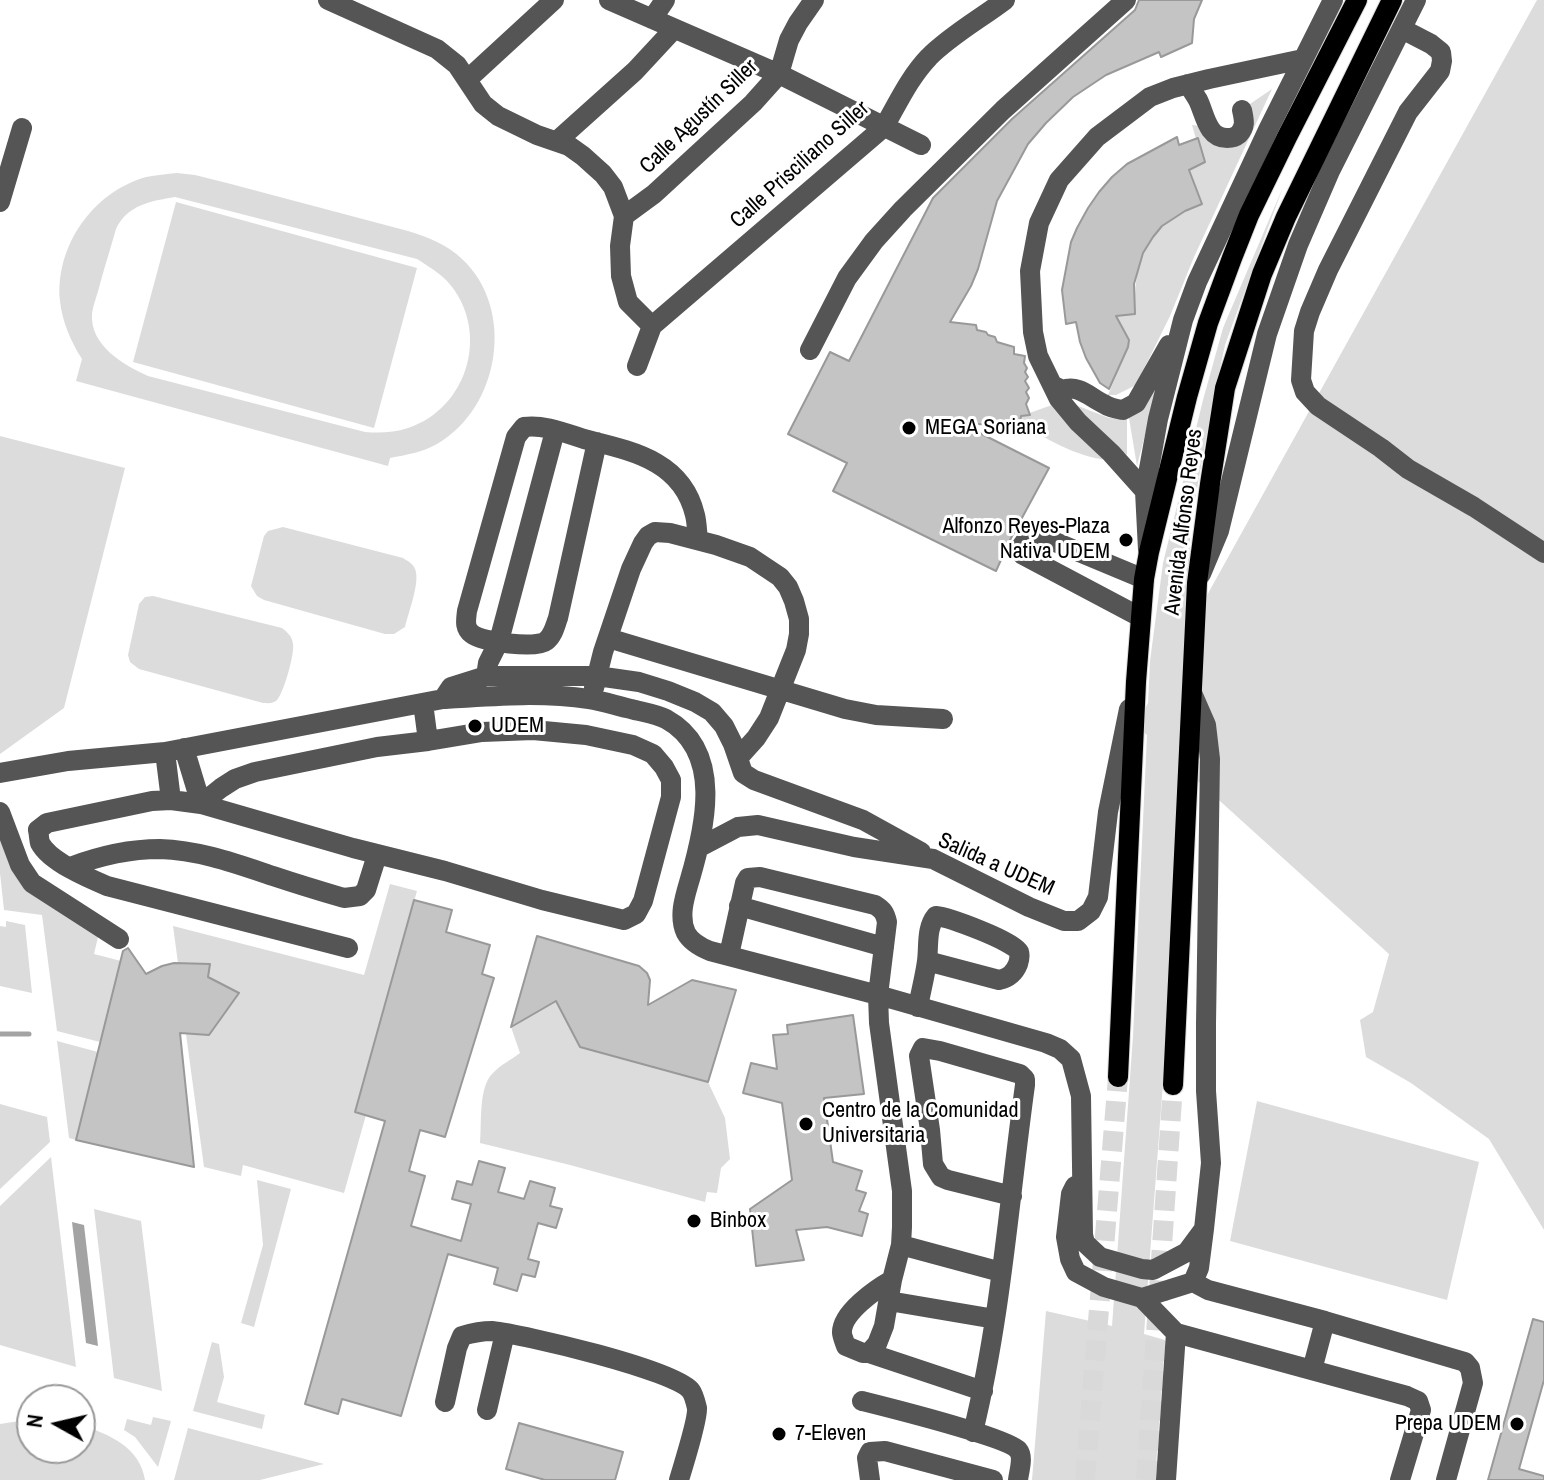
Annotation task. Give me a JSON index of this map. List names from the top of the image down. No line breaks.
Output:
{"streets":{"main road":["Avenida Alfonso Reyes"],"street":["Calle Agustín Siller","Calle Prisciliano Siller","Salida a UDEM"]},"crossings":[["Avenida Alfonso Reyes","Salida a UDEM"]],"places":["MEGA Soriana","Alfonzo Reyes-Plaza Nativa UDEM","UDEM","Centro de la Comunidad Universitaria","Binbox","Prepa UDEM","7-Eleven"],"north":"left"}
